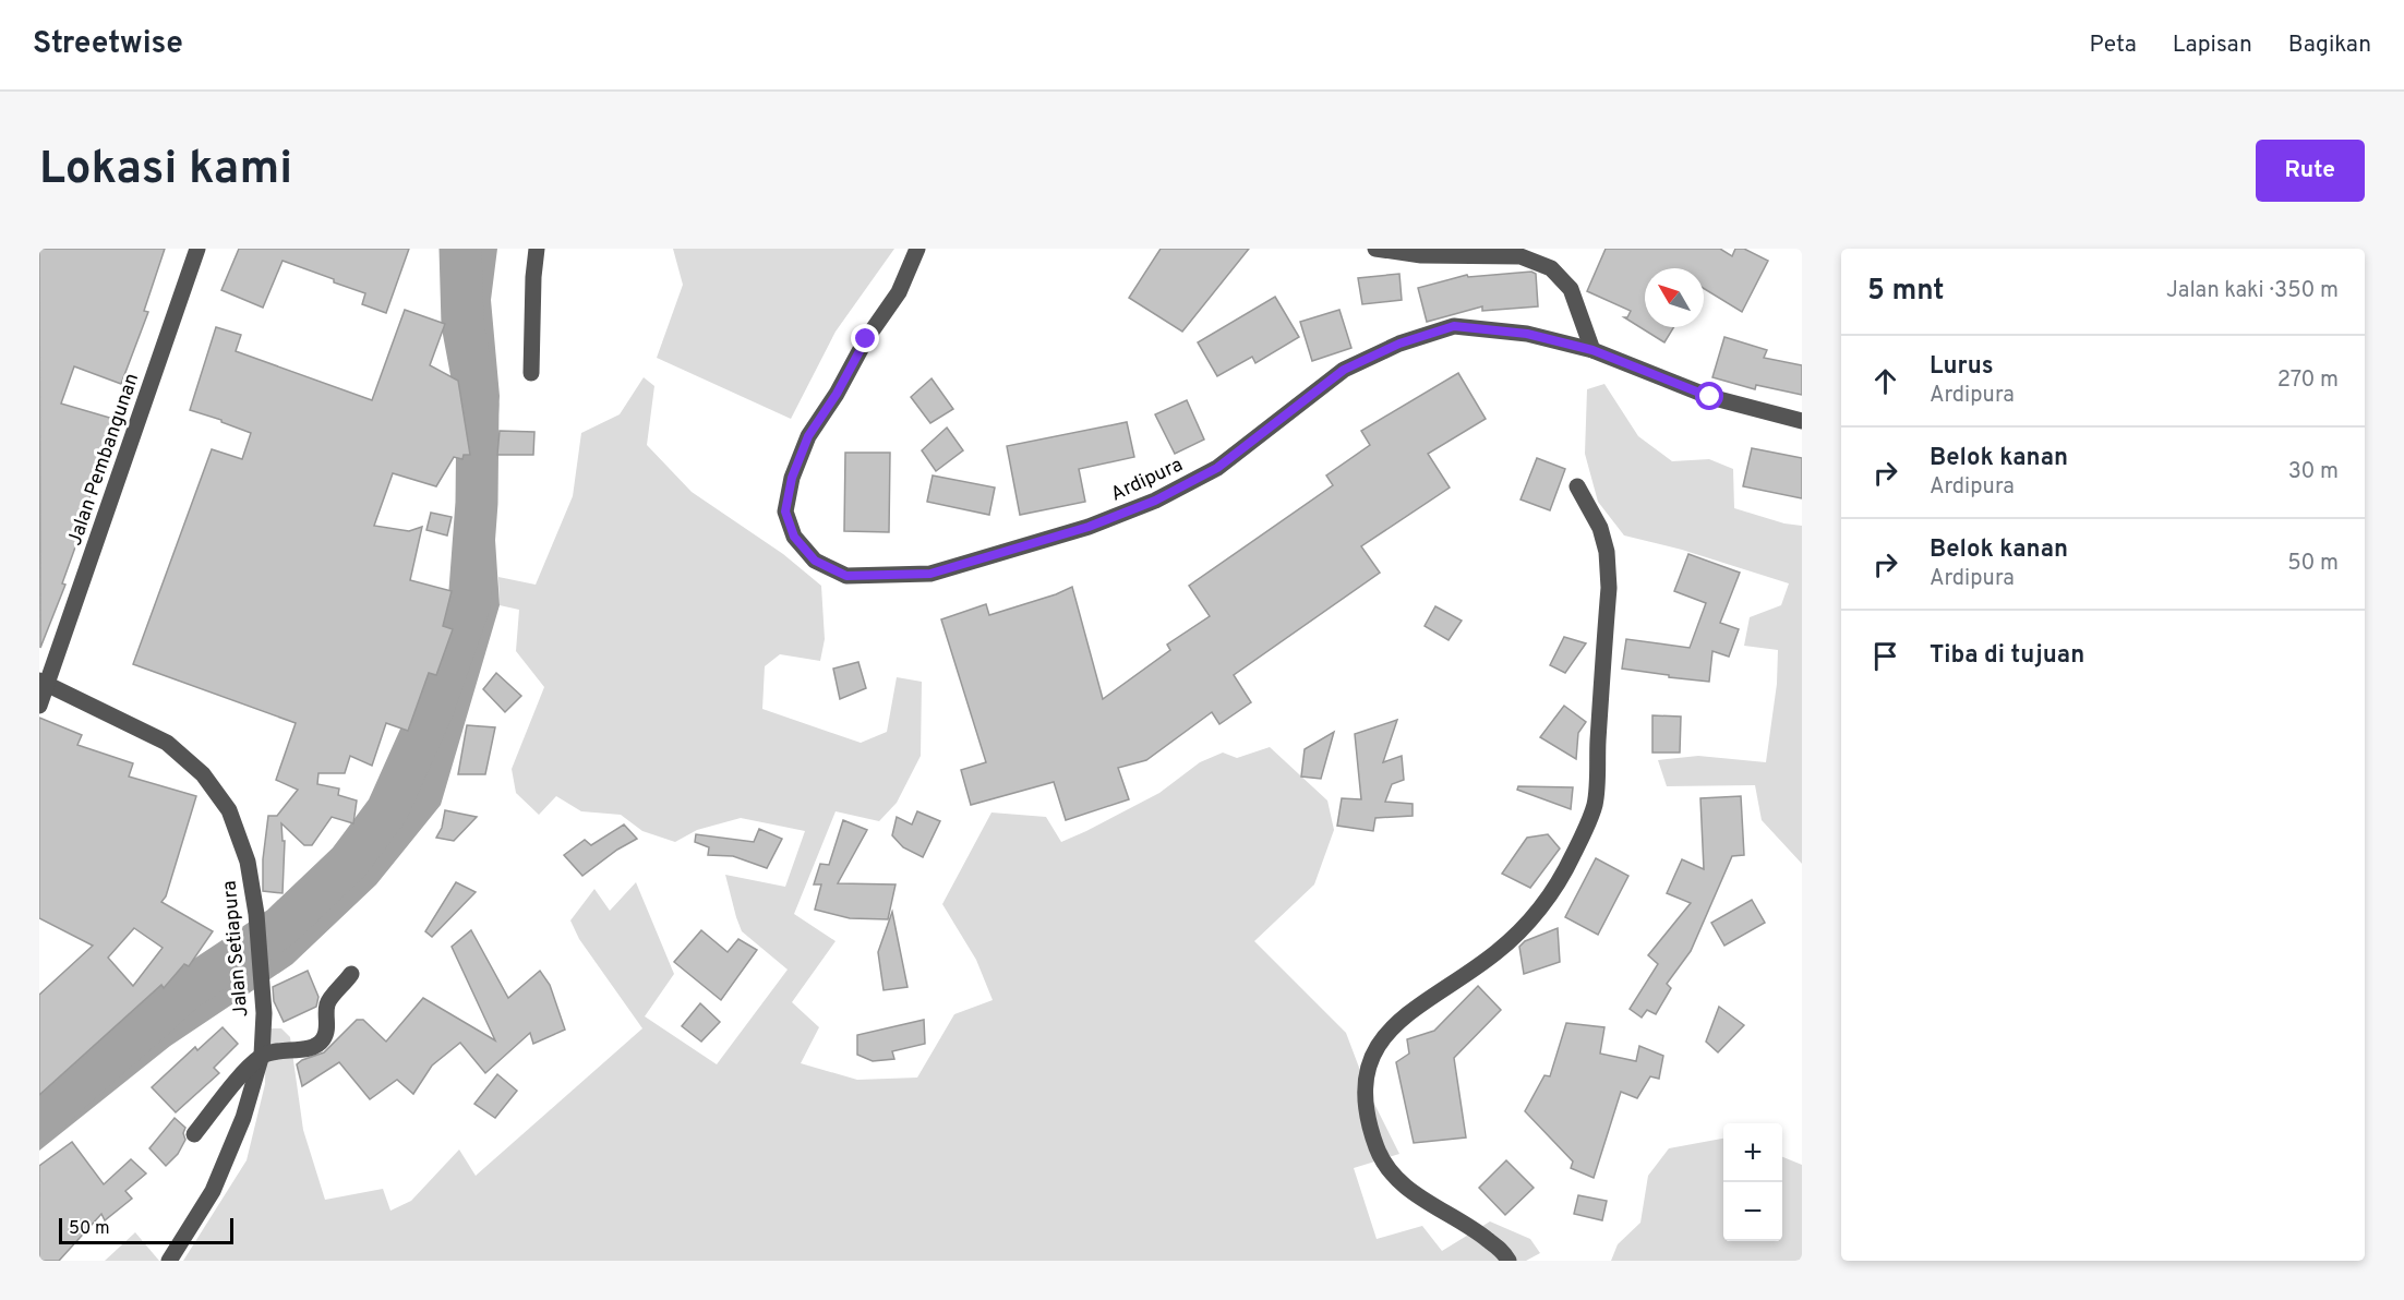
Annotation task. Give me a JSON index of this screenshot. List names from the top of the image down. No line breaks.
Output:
{"streets":{"street":["Jalan Pembangunan","Ardipura","Jalan Setiapura"]},"crossings":[["Jalan Pembangunan","Jalan Setiapura"]],"scale_bar":"50 m","north":"top left","page":{"header":"Streetwise","nav":["Peta","Lapisan","Bagikan"],"buttons":"Rute","title":"Lokasi kami","heading":["5 mnt","Jalan kaki · 350 m"],"list":[["Lurus","Ardipura","270 m"],["Belok kanan","Ardipura","30 m"],["Belok kanan","Ardipura","50 m"],"Tiba di tujuan"],"map_buttons":["+","−"],"scale":"50 m"}}
